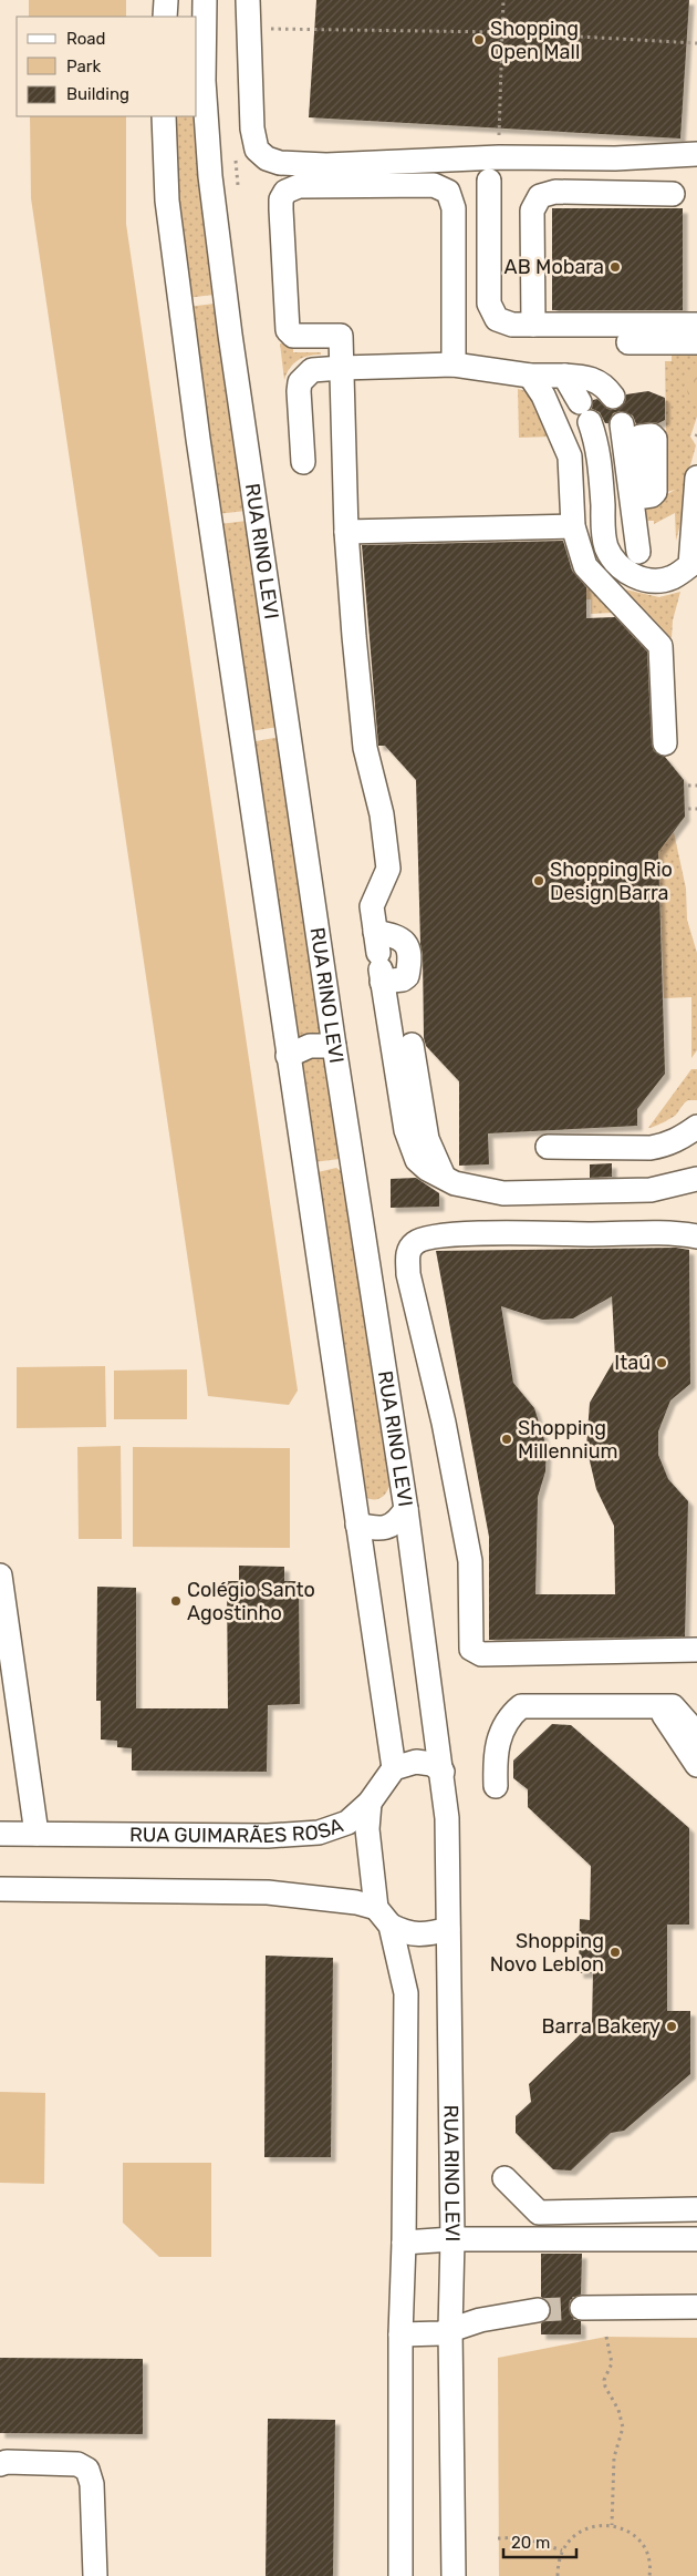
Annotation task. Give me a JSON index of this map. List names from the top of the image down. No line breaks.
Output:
{"streets":{"street":["RUA RINO LEVI","RUA GUIMARÃES ROSA"]},"places":["Shopping Open Mall","AB Mobara","Shopping Rio Design Barra","Itaú","Shopping Millennium","Colégio Santo Agostinho","Shopping Novo Leblon","Barra Bakery"],"legend":["Road","Park","Building"],"scale_bar":"20 m"}
